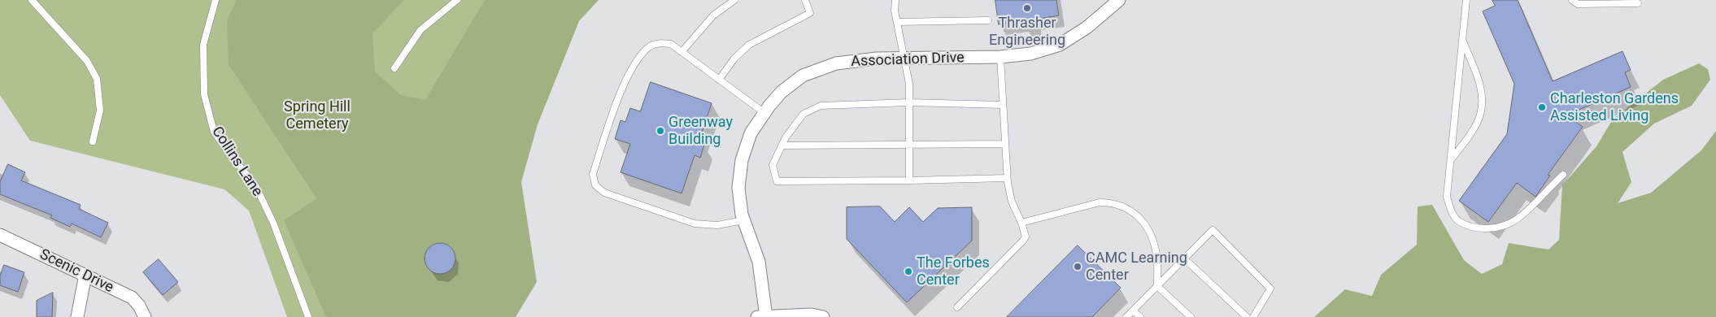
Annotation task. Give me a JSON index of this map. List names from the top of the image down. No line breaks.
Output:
{"streets":{"street":["Association Drive","Scenic Drive"],"lane":["Collins Lane"]},"parks":["Spring Hill Cemetery"],"places":["Thrasher Engineering","Charleston Gardens Assisted Living","Greenway Building","CAMC Learning Center","The Forbes Center"]}
